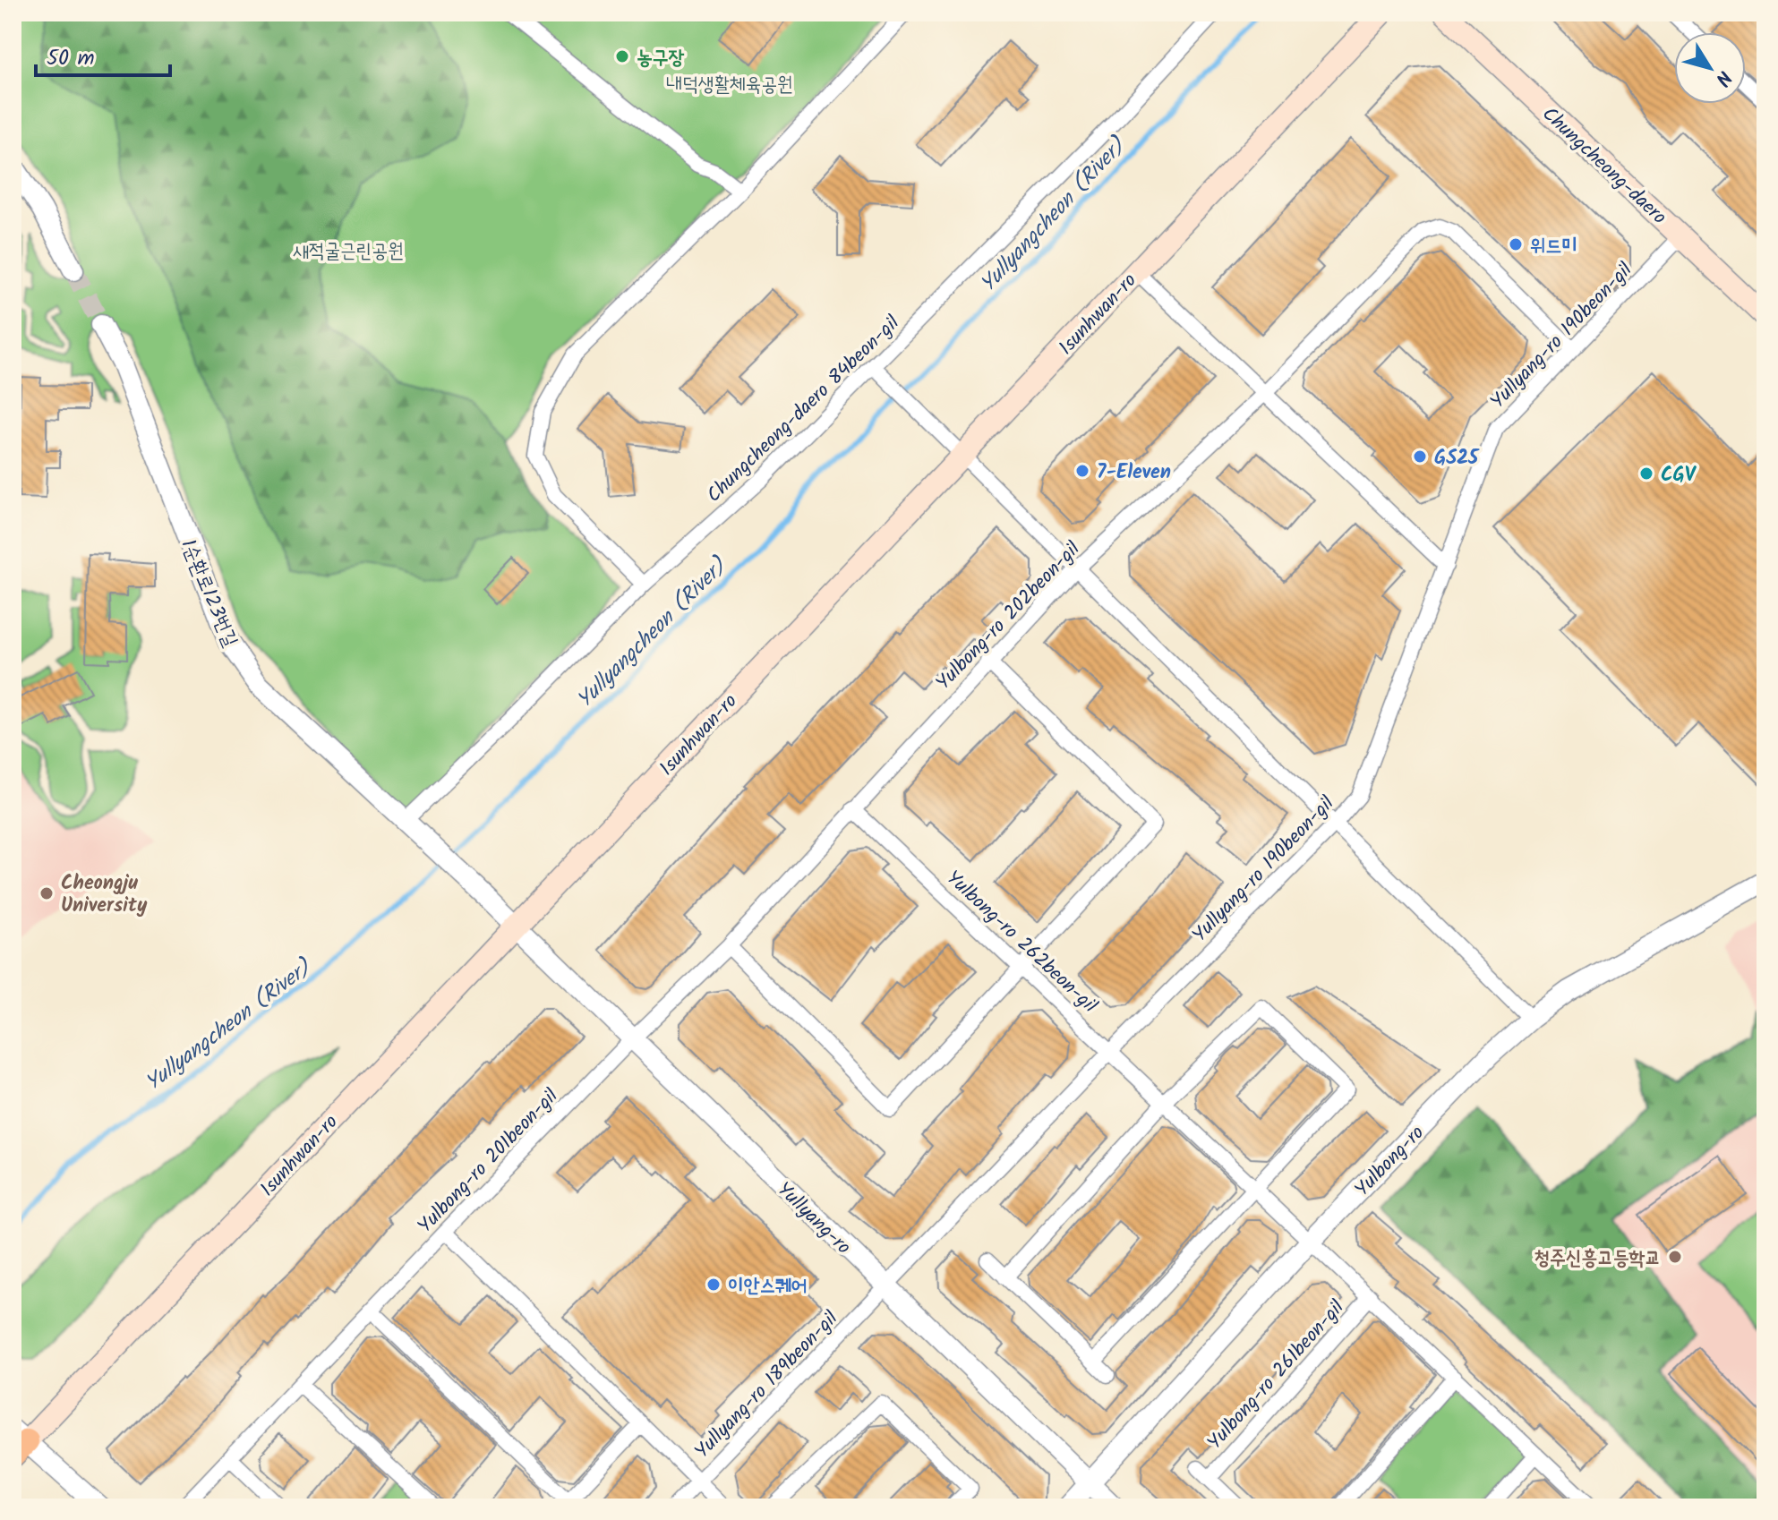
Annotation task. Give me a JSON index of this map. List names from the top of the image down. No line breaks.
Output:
{"streets":{"main road":["Chungcheong-daero","1sunhwan-ro"],"street":["Yullyang-ro 190beon-gil","Chungcheong-daero 84beon-gil","1순환로123번길","Yulbong-ro 202beon-gil","Yulbong-ro 262beon-gil","Yulbong-ro 201beon-gil","Yulbong-ro","Yullyang-ro","Yulbong-ro 261beon-gil","Yullyang-ro 189beon-gil"]},"crossings":[["Chungcheong-daero","Yullyang-ro 190beon-gil"],["1sunhwan-ro","Yullyang-ro"],["Yullyang-ro 190beon-gil","Yulbong-ro 202beon-gil"],["Yullyang-ro 190beon-gil","Yulbong-ro 262beon-gil"],["Yullyang-ro 190beon-gil","Yullyang-ro"],["Yullyang-ro 190beon-gil","Yullyang-ro 189beon-gil"],["Chungcheong-daero 84beon-gil","1순환로123번길"],["1순환로123번길","Yullyang-ro"],["Yulbong-ro 202beon-gil","Yulbong-ro 262beon-gil"],["Yulbong-ro 202beon-gil","Yulbong-ro 201beon-gil"],["Yulbong-ro 202beon-gil","Yullyang-ro"],["Yulbong-ro 262beon-gil","Yulbong-ro"],["Yulbong-ro 262beon-gil","Yulbong-ro 261beon-gil"],["Yulbong-ro 201beon-gil","Yullyang-ro"],["Yulbong-ro","Yullyang-ro"],["Yulbong-ro","Yulbong-ro 261beon-gil"],["Yullyang-ro","Yullyang-ro 189beon-gil"]],"water":["Yullyangcheon (River)"],"parks":["내덕생활체육공원","새적굴근린공원"],"places":["농구장","위드미","GS25","7-Eleven","CGV","Cheongju University","청주신흥고등학교","이안스퀘어"],"scale_bar":"50 m","north":"bottom right"}
